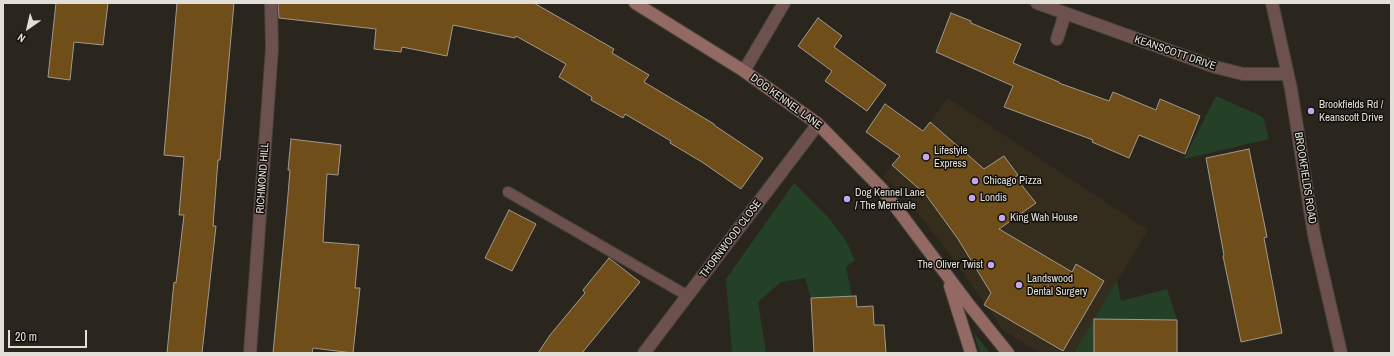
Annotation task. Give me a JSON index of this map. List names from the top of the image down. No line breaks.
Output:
{"streets":{"main road":["DOG KENNEL LANE"],"street":["KEANSCOTT DRIVE","RICHMOND HILL","BROOKFIELDS ROAD","THORNWOOD CLOSE"]},"crossings":[["KEANSCOTT DRIVE","BROOKFIELDS ROAD"],["DOG KENNEL LANE","THORNWOOD CLOSE"]],"places":["Brookfields Rd / Keanscott Drive","Lifestyle Express","Chicago Pizza","Londis","Dog Kennel Lane / The Merrivale","King Wah House","The Oliver Twist","Landswood Dental Surgery"],"scale_bar":"20 m","north":"bottom left"}
